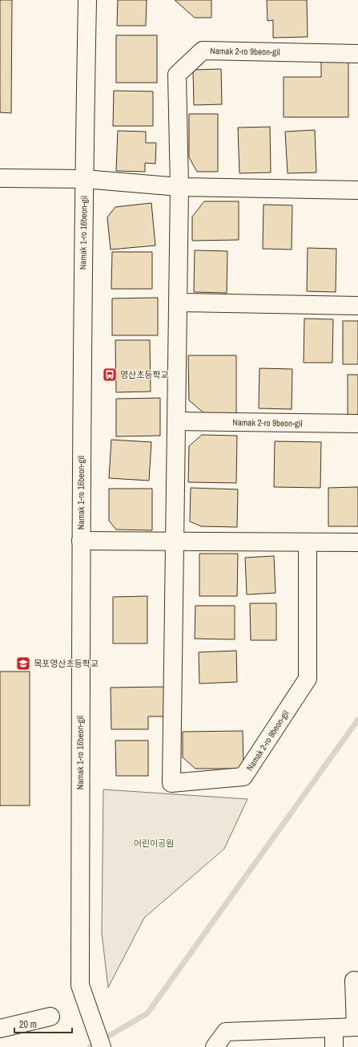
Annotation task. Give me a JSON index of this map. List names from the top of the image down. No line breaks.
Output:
{"streets":{"street":["Namak 2-ro 9beon-gil","Namak 1-ro 16beon-gil"]},"parks":["어린이공원"],"places":{"bus stop":["영산초등학교"],"school or university":["목포영산초등학교"]},"scale_bar":"20 m"}
